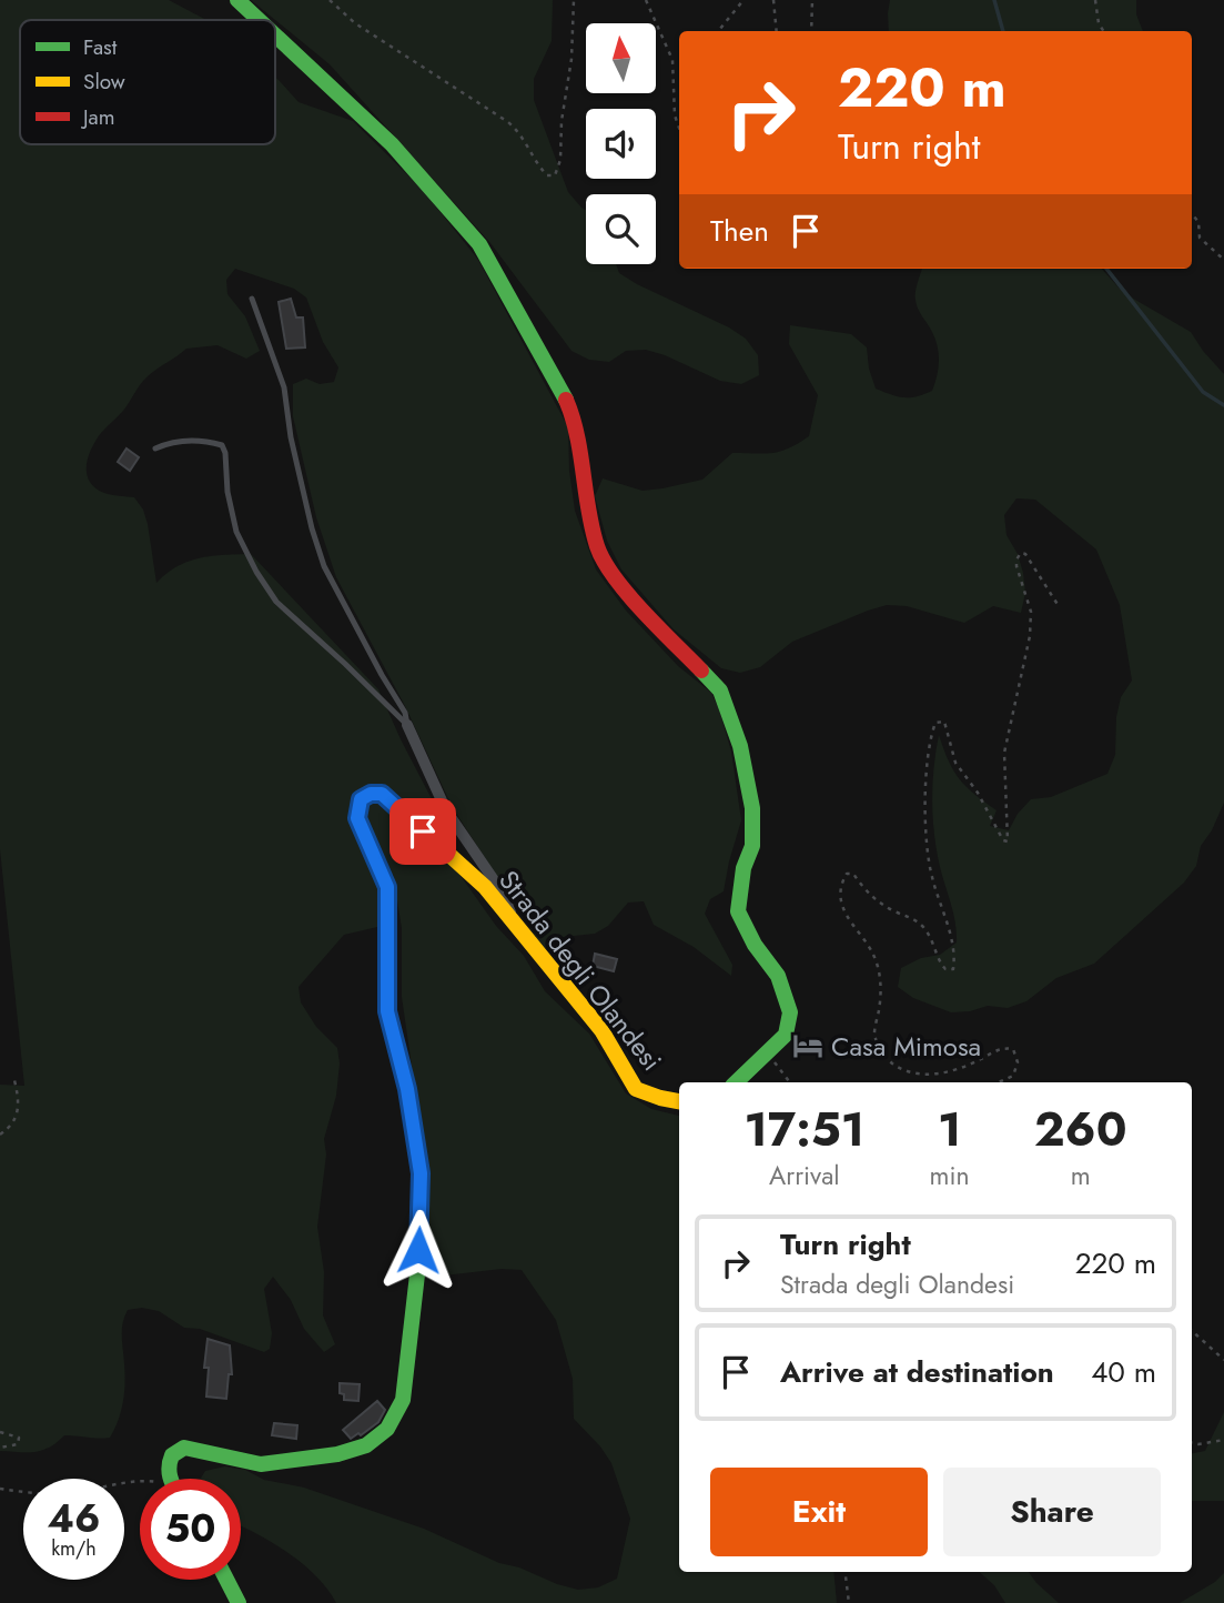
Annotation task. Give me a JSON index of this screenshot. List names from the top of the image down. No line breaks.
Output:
{"streets":{"main road":["Strada degli Olandesi"]},"places":{"hotel":["Casa Mimosa"]},"legend":["Fast","Slow","Jam"],"north":"top","page":{"turn":["220 m","Turn right"],"then":"Then","eta":["17:51","Arrival","1","min","260","m"],"list":[{"name":"Turn right","note":"Strada degli Olandesi","value":"220 m"},{"name":"Arrive at destination","value":"40 m"}],"buttons":["Exit","Share"],"speed":"46 km/h","limit":"50"}}
